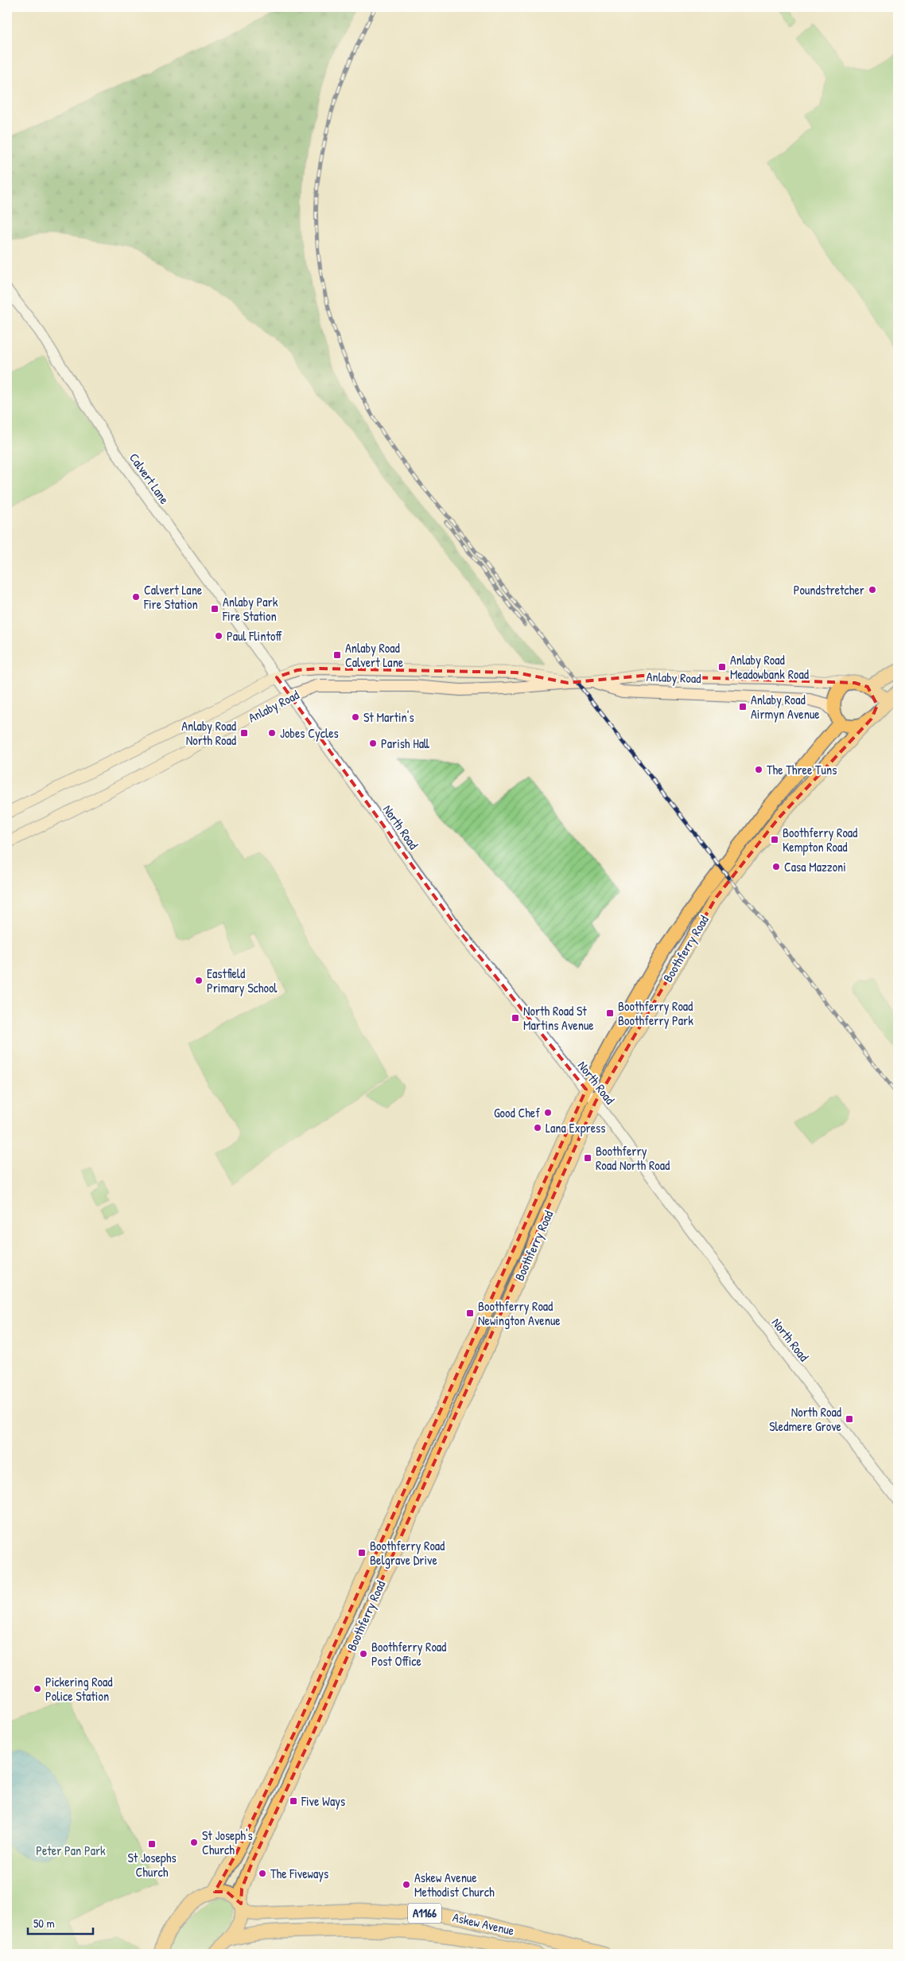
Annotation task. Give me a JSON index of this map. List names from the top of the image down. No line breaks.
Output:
{"streets":{"main road":["Anlaby Road","Boothferry Road","A1166","Askew Avenue"],"street":["Calvert Lane","North Road"]},"crossings":[["Calvert Lane","Anlaby Road"],["Calvert Lane","North Road"],["Anlaby Road","North Road"],["Anlaby Road","Boothferry Road"],["North Road","Boothferry Road"],["Boothferry Road","Askew Avenue"]],"parks":["Peter Pan Park"],"places":{"other":["Poundstretcher","Calvert Lane Fire Station","Paul Flintoff","St Martin's","Jobes Cycles","Parish Hall","The Three Tuns","Casa Mazzoni","Eastfield Primary School","Good Chef","Lana Express","Boothferry Road Post Office","Pickering Road Police Station","St Joseph's Church","The Fiveways","Askew Avenue Methodist Church"],"transit":["Anlaby Park Fire Station","Anlaby Road Calvert Lane","Anlaby Road Meadowbank Road","Anlaby Road Airmyn Avenue","Anlaby Road North Road","Boothferry Road Kempton Road","Boothferry Road Boothferry Park","North Road St Martins Avenue","Boothferry Road North Road","Boothferry Road Newington Avenue","North Road Sledmere Grove","Boothferry Road Belgrave Drive","Five Ways","St Josephs Church"]},"scale_bar":"50 m"}
